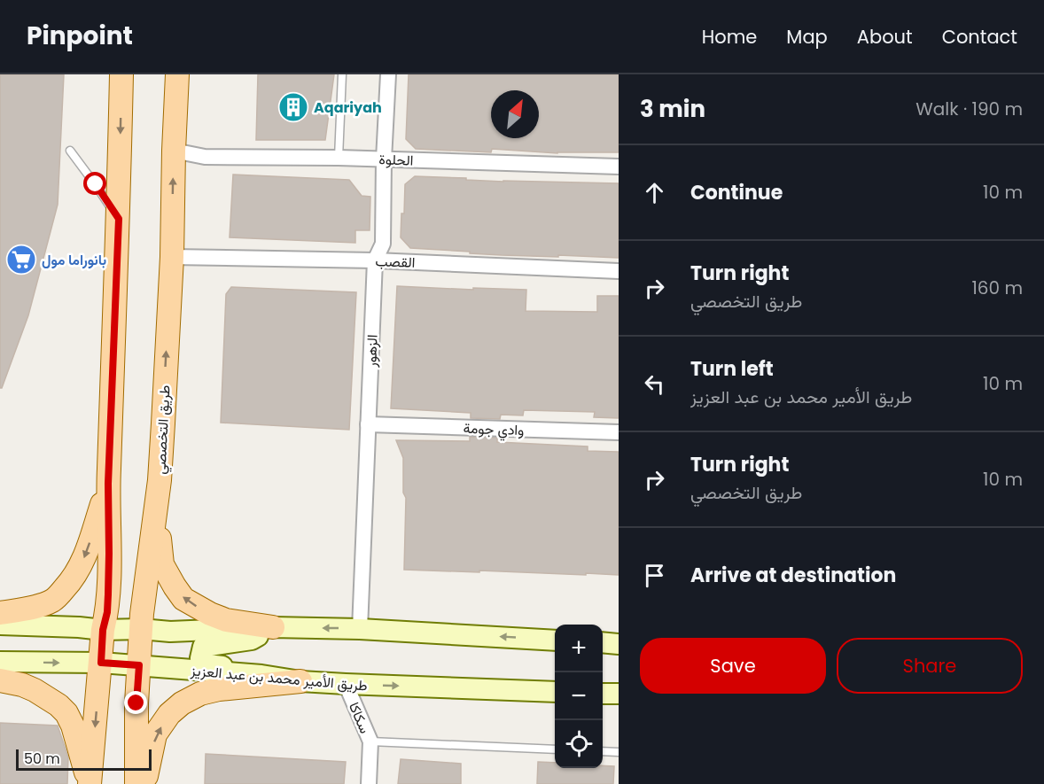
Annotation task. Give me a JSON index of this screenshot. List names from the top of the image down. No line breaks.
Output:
{"streets":{"main road":["طريق التخصصي","طريق الأمير محمد بن عبد العزيز"],"street":["الحلوة","القصب","الزهور","وادي جومة","سكاكا"]},"crossings":[["الحلوة","الزهور"],["الحلوة","طريق التخصصي"],["القصب","الزهور"],["القصب","طريق التخصصي"],["الزهور","وادي جومة"],["طريق التخصصي","طريق الأمير محمد بن عبد العزيز"],["طريق الأمير محمد بن عبد العزيز","سكاكا"]],"places":{"building":["Aqariyah"],"supermarket":["بانوراما مول"]},"scale_bar":"50 m","north":"top right","page":{"header":"Pinpoint","nav":["Home","Map","About","Contact"],"heading":["3 min","Walk · 190 m"],"list":[["Continue","10 m"],["Turn right","طريق التخصصي","160 m"],["Turn left","طريق الأمير محمد بن عبد العزيز","10 m"],["Turn right","طريق التخصصي","10 m"],"Arrive at destination"],"buttons":["Save","Share"],"map_buttons":["+","−"],"scale":"50 m"}}
